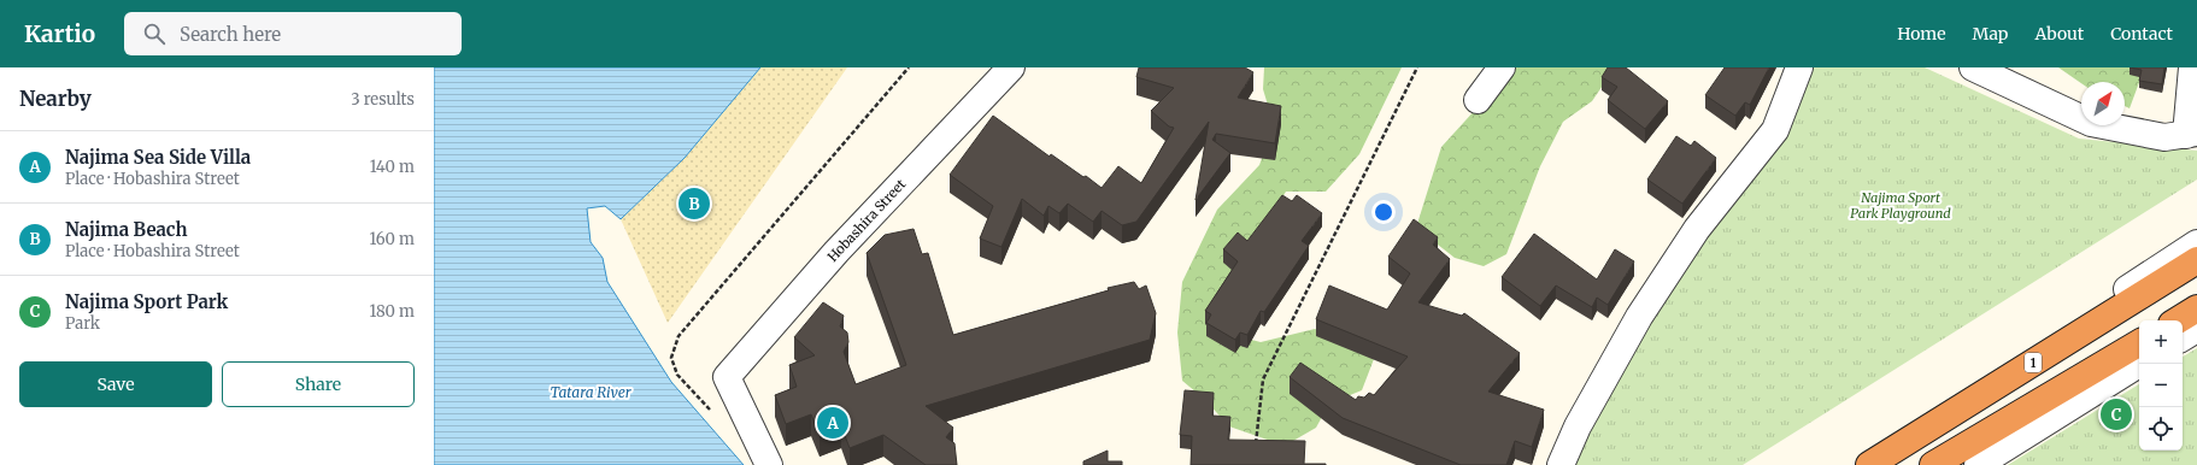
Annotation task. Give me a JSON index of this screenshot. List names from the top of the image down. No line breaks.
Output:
{"streets":{"highway":["1"],"street":["Hobashira Street"]},"water":["Tatara River"],"parks":["Najima Sport Park Playground"],"north":"top right","page":{"header":"Kartio","search":"Search here","nav":["Home","Map","About","Contact"],"heading":["Nearby","3 results"],"list":[{"mark":"A","name":"Najima Sea Side Villa","note":"Place · Hobashira Street","value":"140 m"},{"mark":"B","name":"Najima Beach","note":"Place · Hobashira Street","value":"160 m"},{"mark":"C","name":"Najima Sport Park","note":"Park","value":"180 m"}],"pins":["B","C","A"],"map_buttons":["+","−"],"buttons":["Save","Share"]}}
